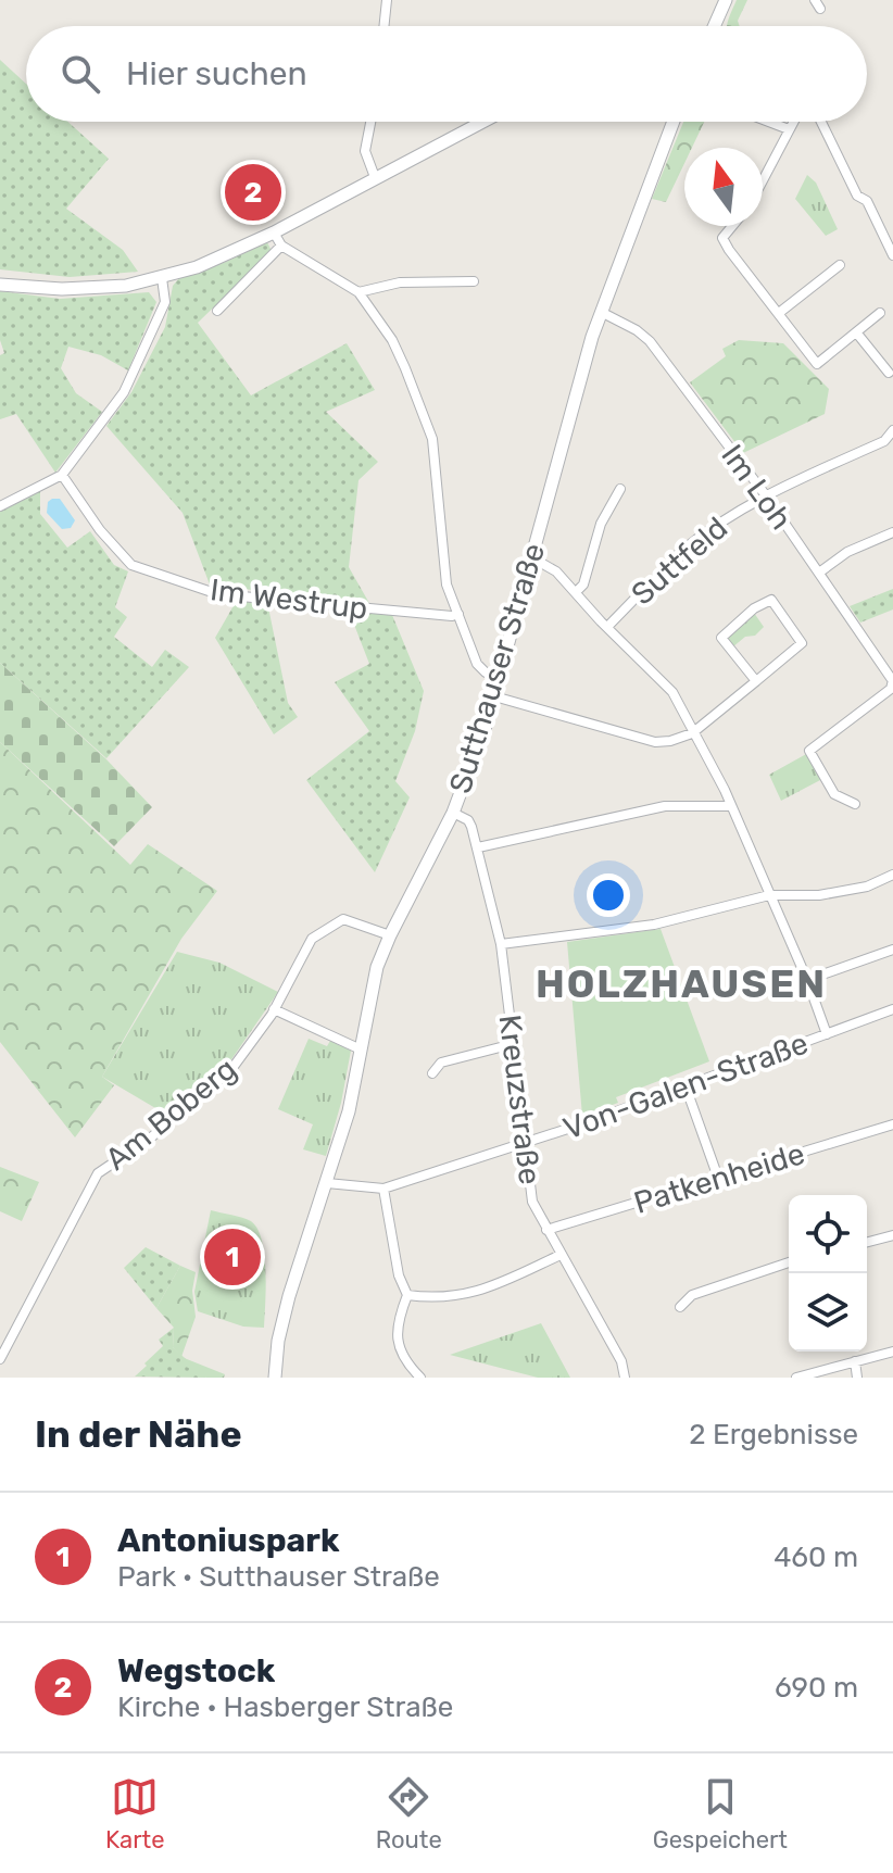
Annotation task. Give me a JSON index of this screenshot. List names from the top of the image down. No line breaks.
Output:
{"streets":{"street":["Im Loh","Suttfeld","Im Westrup","Sutthauser Straße","Von-Galen-Straße","Kreuzstraße","Am Boberg","Patkenheide"]},"crossings":[["Im Loh","Suttfeld"],["Im Loh","Sutthauser Straße"],["Sutthauser Straße","Von-Galen-Straße"],["Sutthauser Straße","Kreuzstraße"],["Sutthauser Straße","Am Boberg"],["Von-Galen-Straße","Kreuzstraße"],["Kreuzstraße","Patkenheide"]],"districts":["HOLZHAUSEN"],"north":"top","page":{"search":"Hier suchen","pins":["2","1"],"heading":["In der Nähe","2 Ergebnisse"],"list":[{"mark":"1","name":"Antoniuspark","note":"Park · Sutthauser Straße","value":"460 m"},{"mark":"2","name":"Wegstock","note":"Kirche · Hasberger Straße","value":"690 m"}],"nav":["Karte","Route","Gespeichert"]}}
